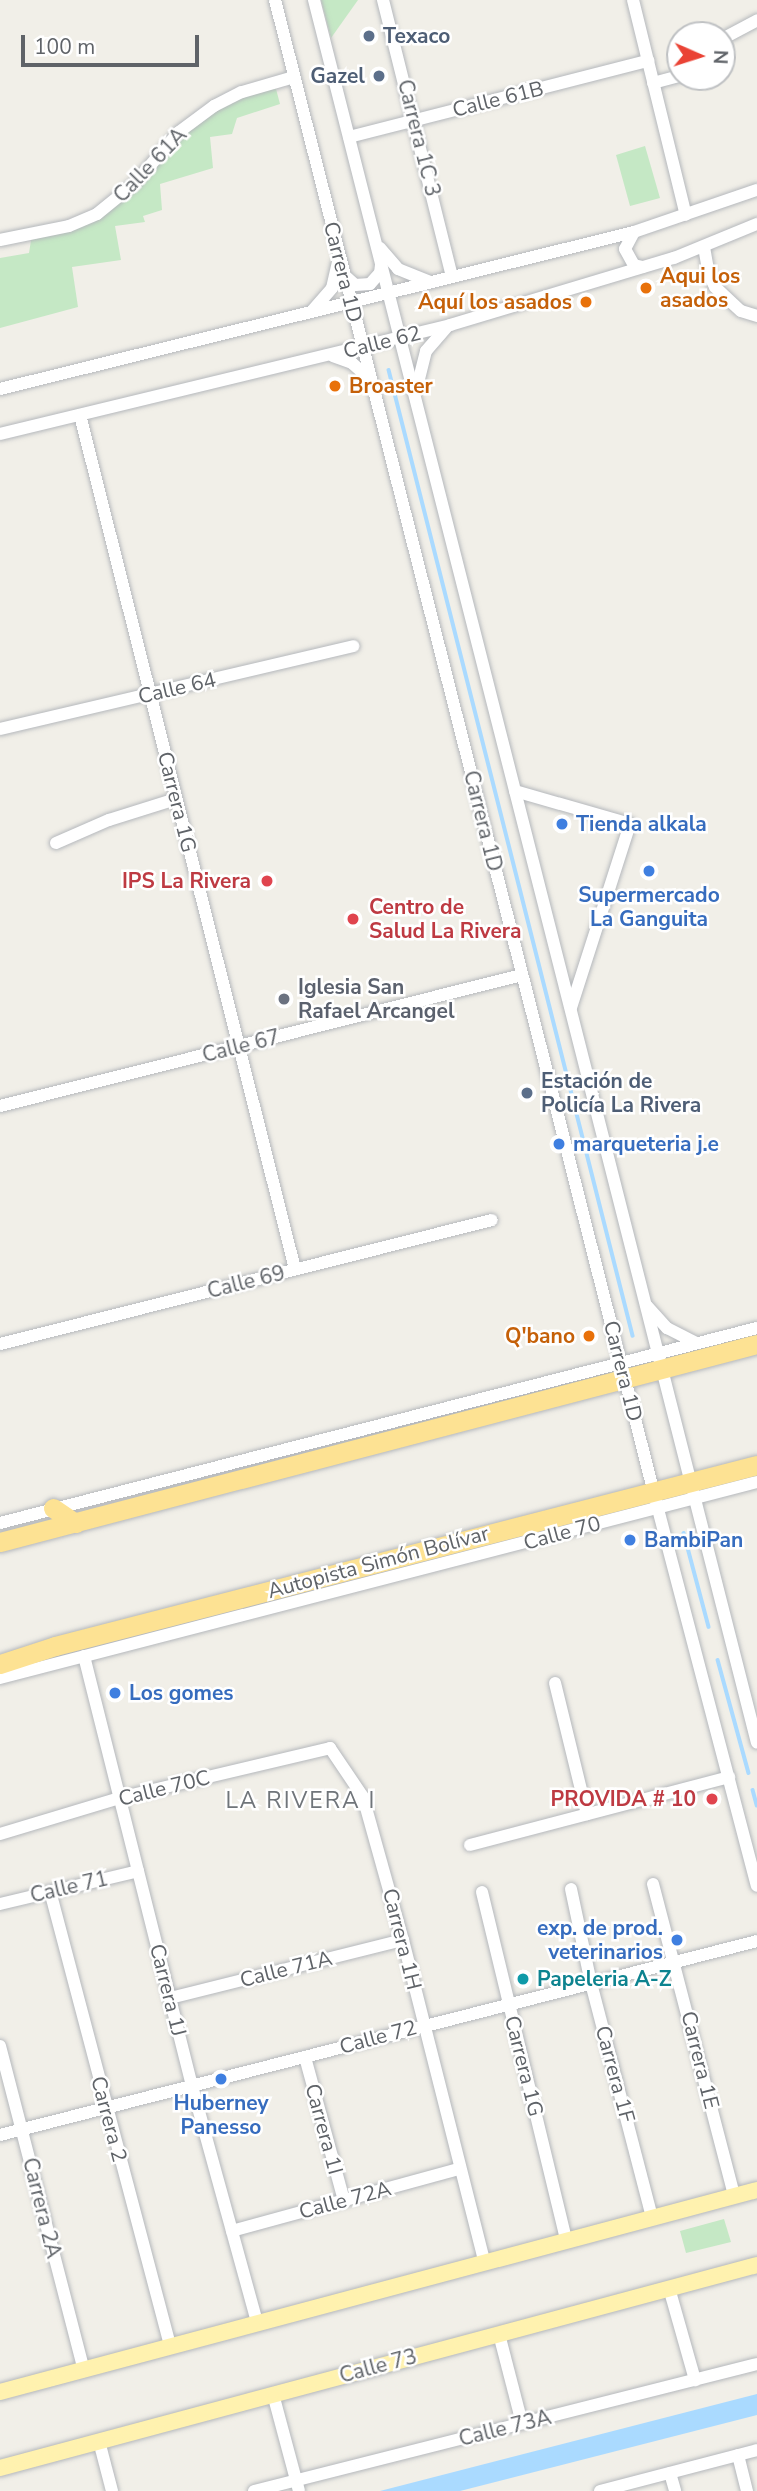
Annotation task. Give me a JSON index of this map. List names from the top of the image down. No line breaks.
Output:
{"streets":{"highway":["Autopista Simón Bolívar"],"main road":["Calle 73"],"street":["Calle 61B","Carrera 1C 3","Calle 61A","Carrera 1D","Calle 62","Calle 64","Carrera 1G","Calle 67","Calle 69","Calle 70","Calle 70C","Calle 71","Carrera 1H","Calle 71A","Carrera 1J","Calle 72","Carrera 1E","Carrera 1F","Carrera 2","Carrera 1I","Calle 72A","Carrera 2A","Calle 73A"]},"crossings":[["Calle 61B","Carrera 1C 3"],["Calle 61B","Carrera 1D"],["Calle 61A","Carrera 1D"],["Carrera 1D","Calle 62"],["Carrera 1D","Calle 67"],["Carrera 1D","Autopista Simón Bolívar"],["Calle 62","Carrera 1G"],["Calle 64","Carrera 1G"],["Carrera 1G","Calle 67"],["Carrera 1G","Calle 69"],["Carrera 1G","Calle 72"],["Calle 70","Autopista Simón Bolívar"],["Calle 70","Carrera 1J"],["Calle 70C","Carrera 1H"],["Calle 70C","Carrera 1J"],["Calle 71","Carrera 1J"],["Calle 71","Carrera 2"],["Carrera 1H","Calle 71A"],["Carrera 1H","Calle 72"],["Carrera 1H","Calle 72A"],["Calle 71A","Carrera 1J"],["Carrera 1J","Calle 72"],["Carrera 1J","Calle 72A"],["Calle 72","Carrera 1E"],["Calle 72","Carrera 1F"],["Calle 72","Carrera 2"],["Calle 72","Carrera 1I"],["Calle 72","Carrera 2A"],["Carrera 1I","Calle 72A"]],"districts":["LA RIVERA I"],"places":["Texaco","Gazel","Aqui los asados","Aquí los asados","Broaster","Tienda alkala","Supermercado La Ganguita","IPS La Rivera","Centro de Salud La Rivera","Iglesia San Rafael Arcangel","Estación de Policía La Rivera","marqueteria j.e","Q'bano","BambiPan","Los gomes","PROVIDA # 10","exp. de prod. veterinarios","Papeleria A-Z","Huberney Panesso"],"scale_bar":"100 m","north":"right"}
